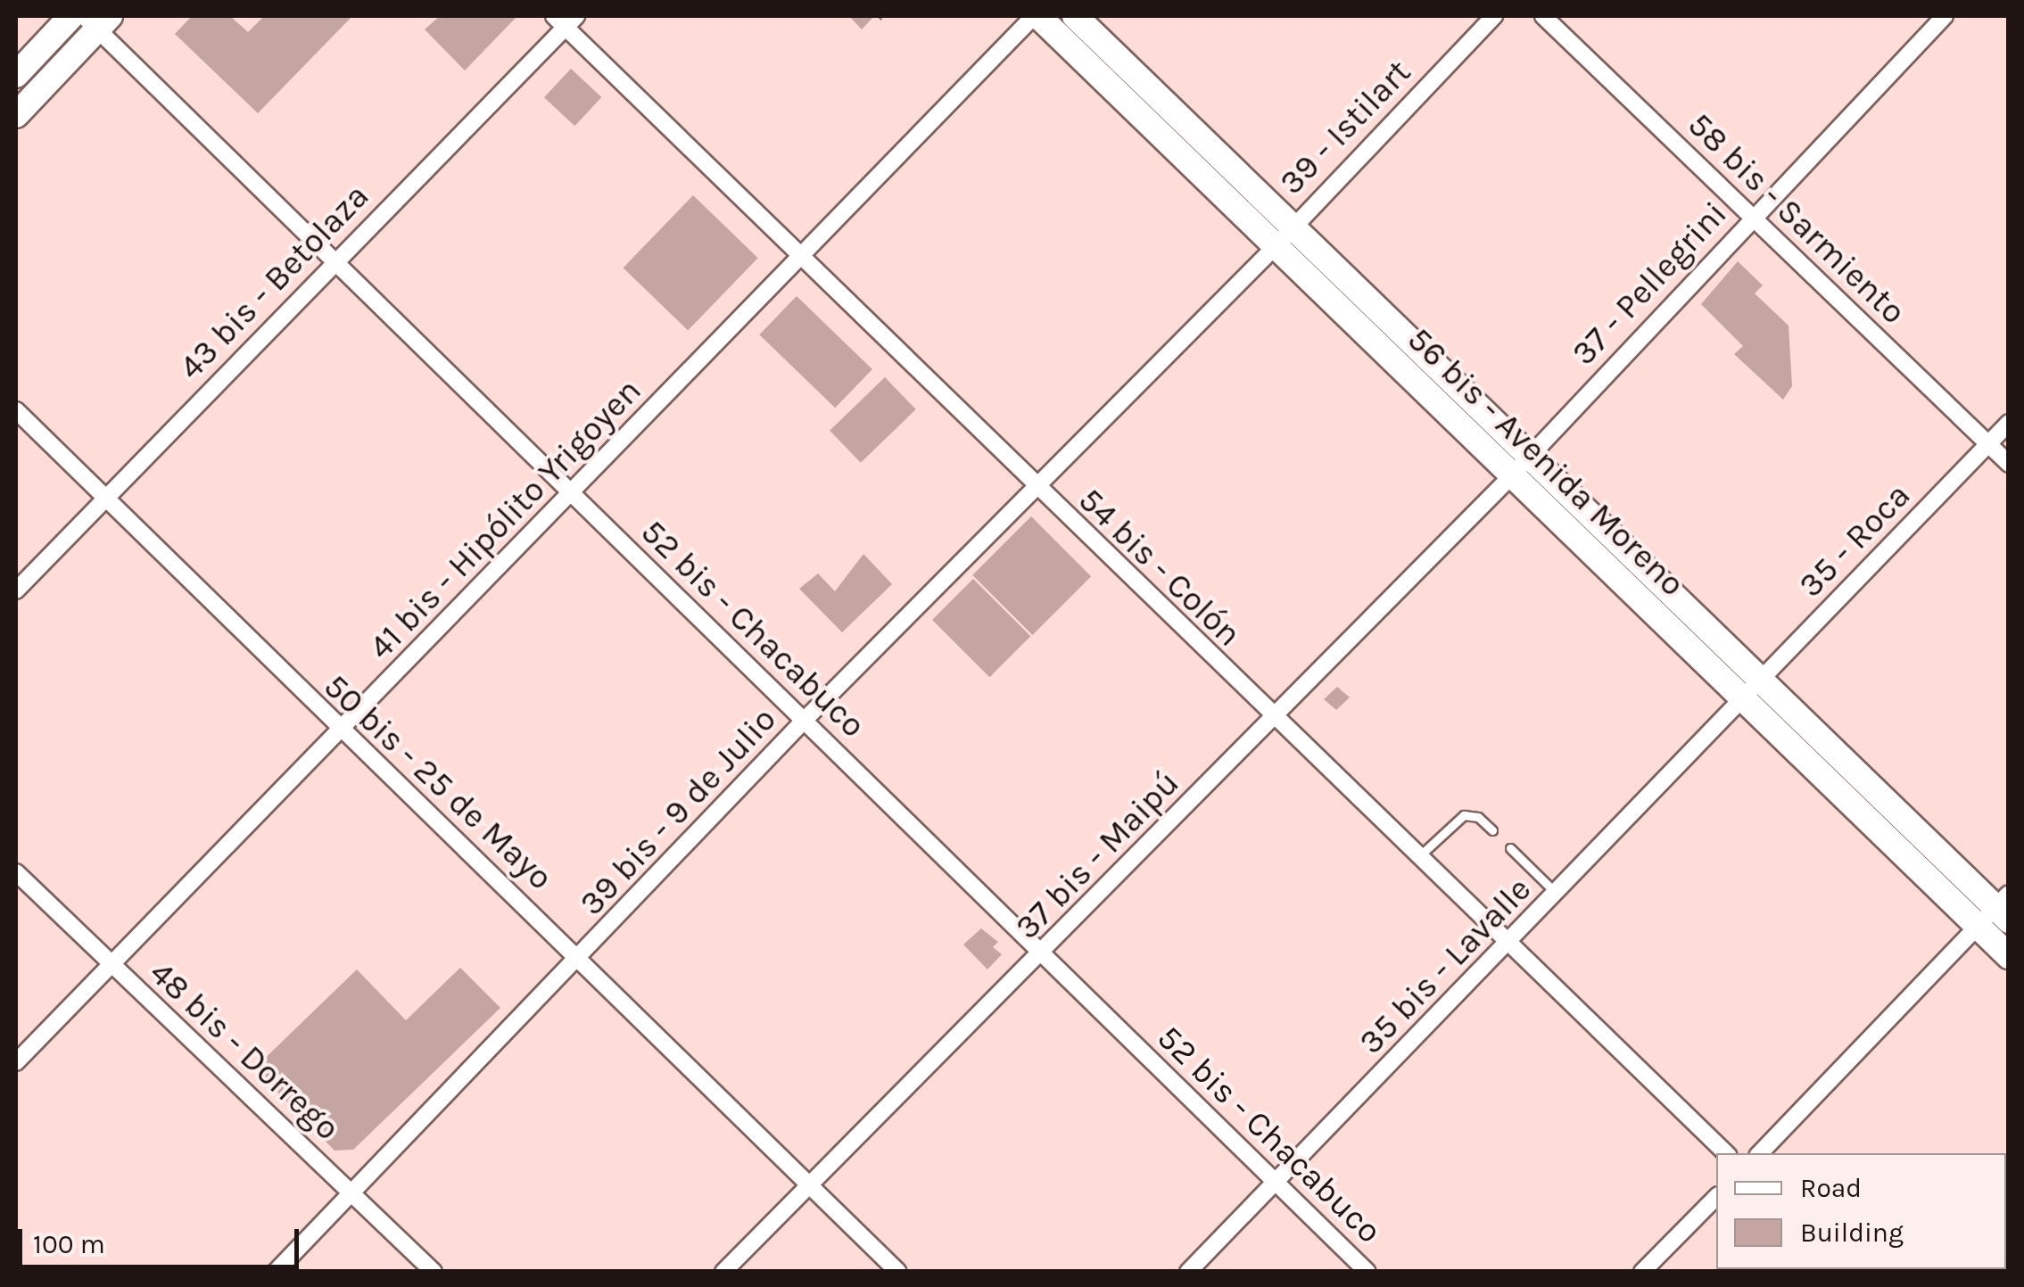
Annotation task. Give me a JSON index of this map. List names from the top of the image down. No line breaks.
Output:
{"streets":{"main road":["56 bis - Avenida Moreno"],"street":["39 - Istilart","58 bis - Sarmiento","43 bis - Betolaza","37 - Pellegrini","41 bis - Hipólito Yrigoyen","35 - Roca","54 bis - Colón","52 bis - Chacabuco","50 bis - 25 de Mayo","39 bis - 9 de Julio","37 bis - Maipú","35 bis - Lavalle","48 bis - Dorrego"]},"crossings":[["39 - Istilart","56 bis - Avenida Moreno"],["39 - Istilart","39 bis - 9 de Julio"],["58 bis - Sarmiento","37 - Pellegrini"],["58 bis - Sarmiento","35 - Roca"],["43 bis - Betolaza","54 bis - Colón"],["43 bis - Betolaza","52 bis - Chacabuco"],["43 bis - Betolaza","50 bis - 25 de Mayo"],["37 - Pellegrini","56 bis - Avenida Moreno"],["37 - Pellegrini","37 bis - Maipú"],["56 bis - Avenida Moreno","41 bis - Hipólito Yrigoyen"],["56 bis - Avenida Moreno","35 - Roca"],["56 bis - Avenida Moreno","39 bis - 9 de Julio"],["56 bis - Avenida Moreno","37 bis - Maipú"],["56 bis - Avenida Moreno","35 bis - Lavalle"],["41 bis - Hipólito Yrigoyen","54 bis - Colón"],["41 bis - Hipólito Yrigoyen","52 bis - Chacabuco"],["41 bis - Hipólito Yrigoyen","50 bis - 25 de Mayo"],["41 bis - Hipólito Yrigoyen","48 bis - Dorrego"],["35 - Roca","35 bis - Lavalle"],["54 bis - Colón","39 bis - 9 de Julio"],["54 bis - Colón","37 bis - Maipú"],["54 bis - Colón","35 bis - Lavalle"],["52 bis - Chacabuco","39 bis - 9 de Julio"],["52 bis - Chacabuco","37 bis - Maipú"],["52 bis - Chacabuco","35 bis - Lavalle"],["50 bis - 25 de Mayo","39 bis - 9 de Julio"],["50 bis - 25 de Mayo","37 bis - Maipú"],["39 bis - 9 de Julio","48 bis - Dorrego"]],"legend":["Road","Building"],"scale_bar":"100 m"}
